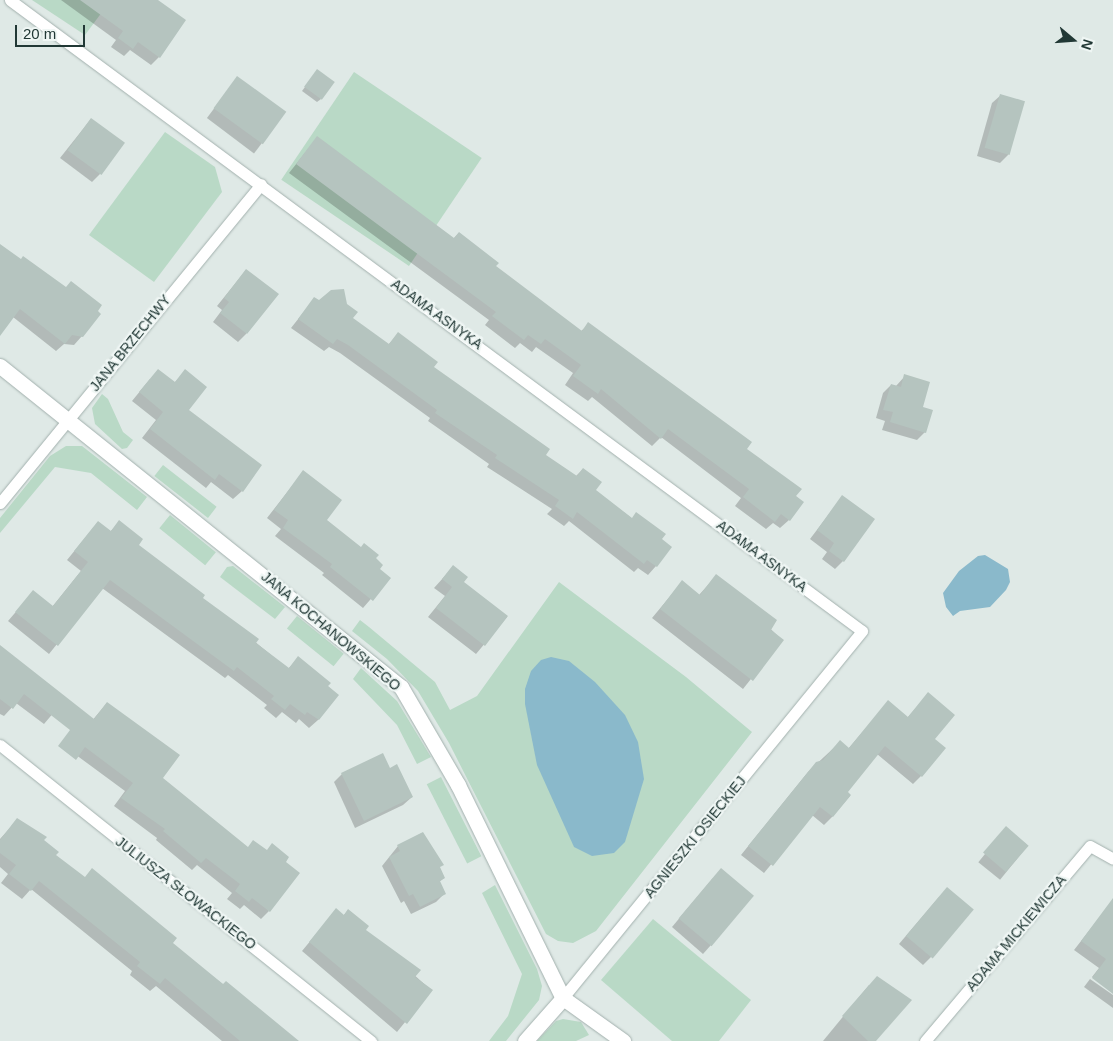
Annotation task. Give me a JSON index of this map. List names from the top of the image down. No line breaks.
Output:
{"streets":{"street":["JANA KOCHANOWSKIEGO","AGNIESZKI OSIECKIEJ"],"lane":["ADAMA ASNYKA","JANA BRZECHWY","JULIUSZA SŁOWACKIEGO","ADAMA MICKIEWICZA"]},"crossings":[["ADAMA ASNYKA","JANA BRZECHWY"],["ADAMA ASNYKA","AGNIESZKI OSIECKIEJ"],["JANA BRZECHWY","JANA KOCHANOWSKIEGO"],["JANA KOCHANOWSKIEGO","AGNIESZKI OSIECKIEJ"]],"scale_bar":"20 m","north":"right"}
